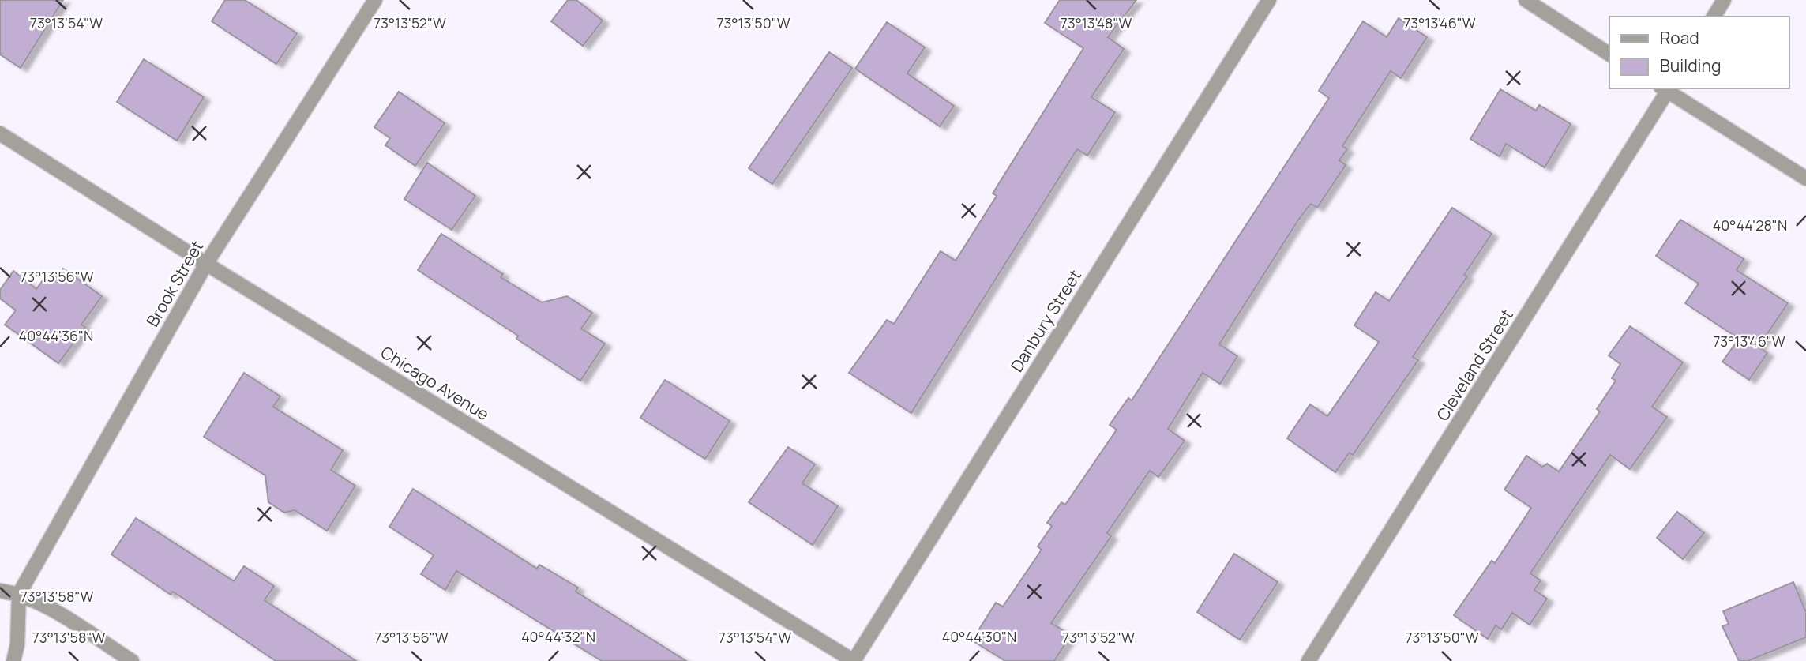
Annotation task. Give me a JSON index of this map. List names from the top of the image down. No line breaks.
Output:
{"streets":{"street":["Brook Street","Danbury Street","Cleveland Street","Chicago Avenue"]},"crossings":[["Brook Street","Chicago Avenue"],["Danbury Street","Chicago Avenue"]],"legend":["Road","Building"],"coordinates":["73°13'54\"W","73°13'52\"W","73°13'50\"W","73°13'48\"W","73°13'46\"W","40°44'28\"N","73°13'56\"W","40°44'36\"N","73°13'58\"W","40°44'32\"N","40°44'30\"N"]}
